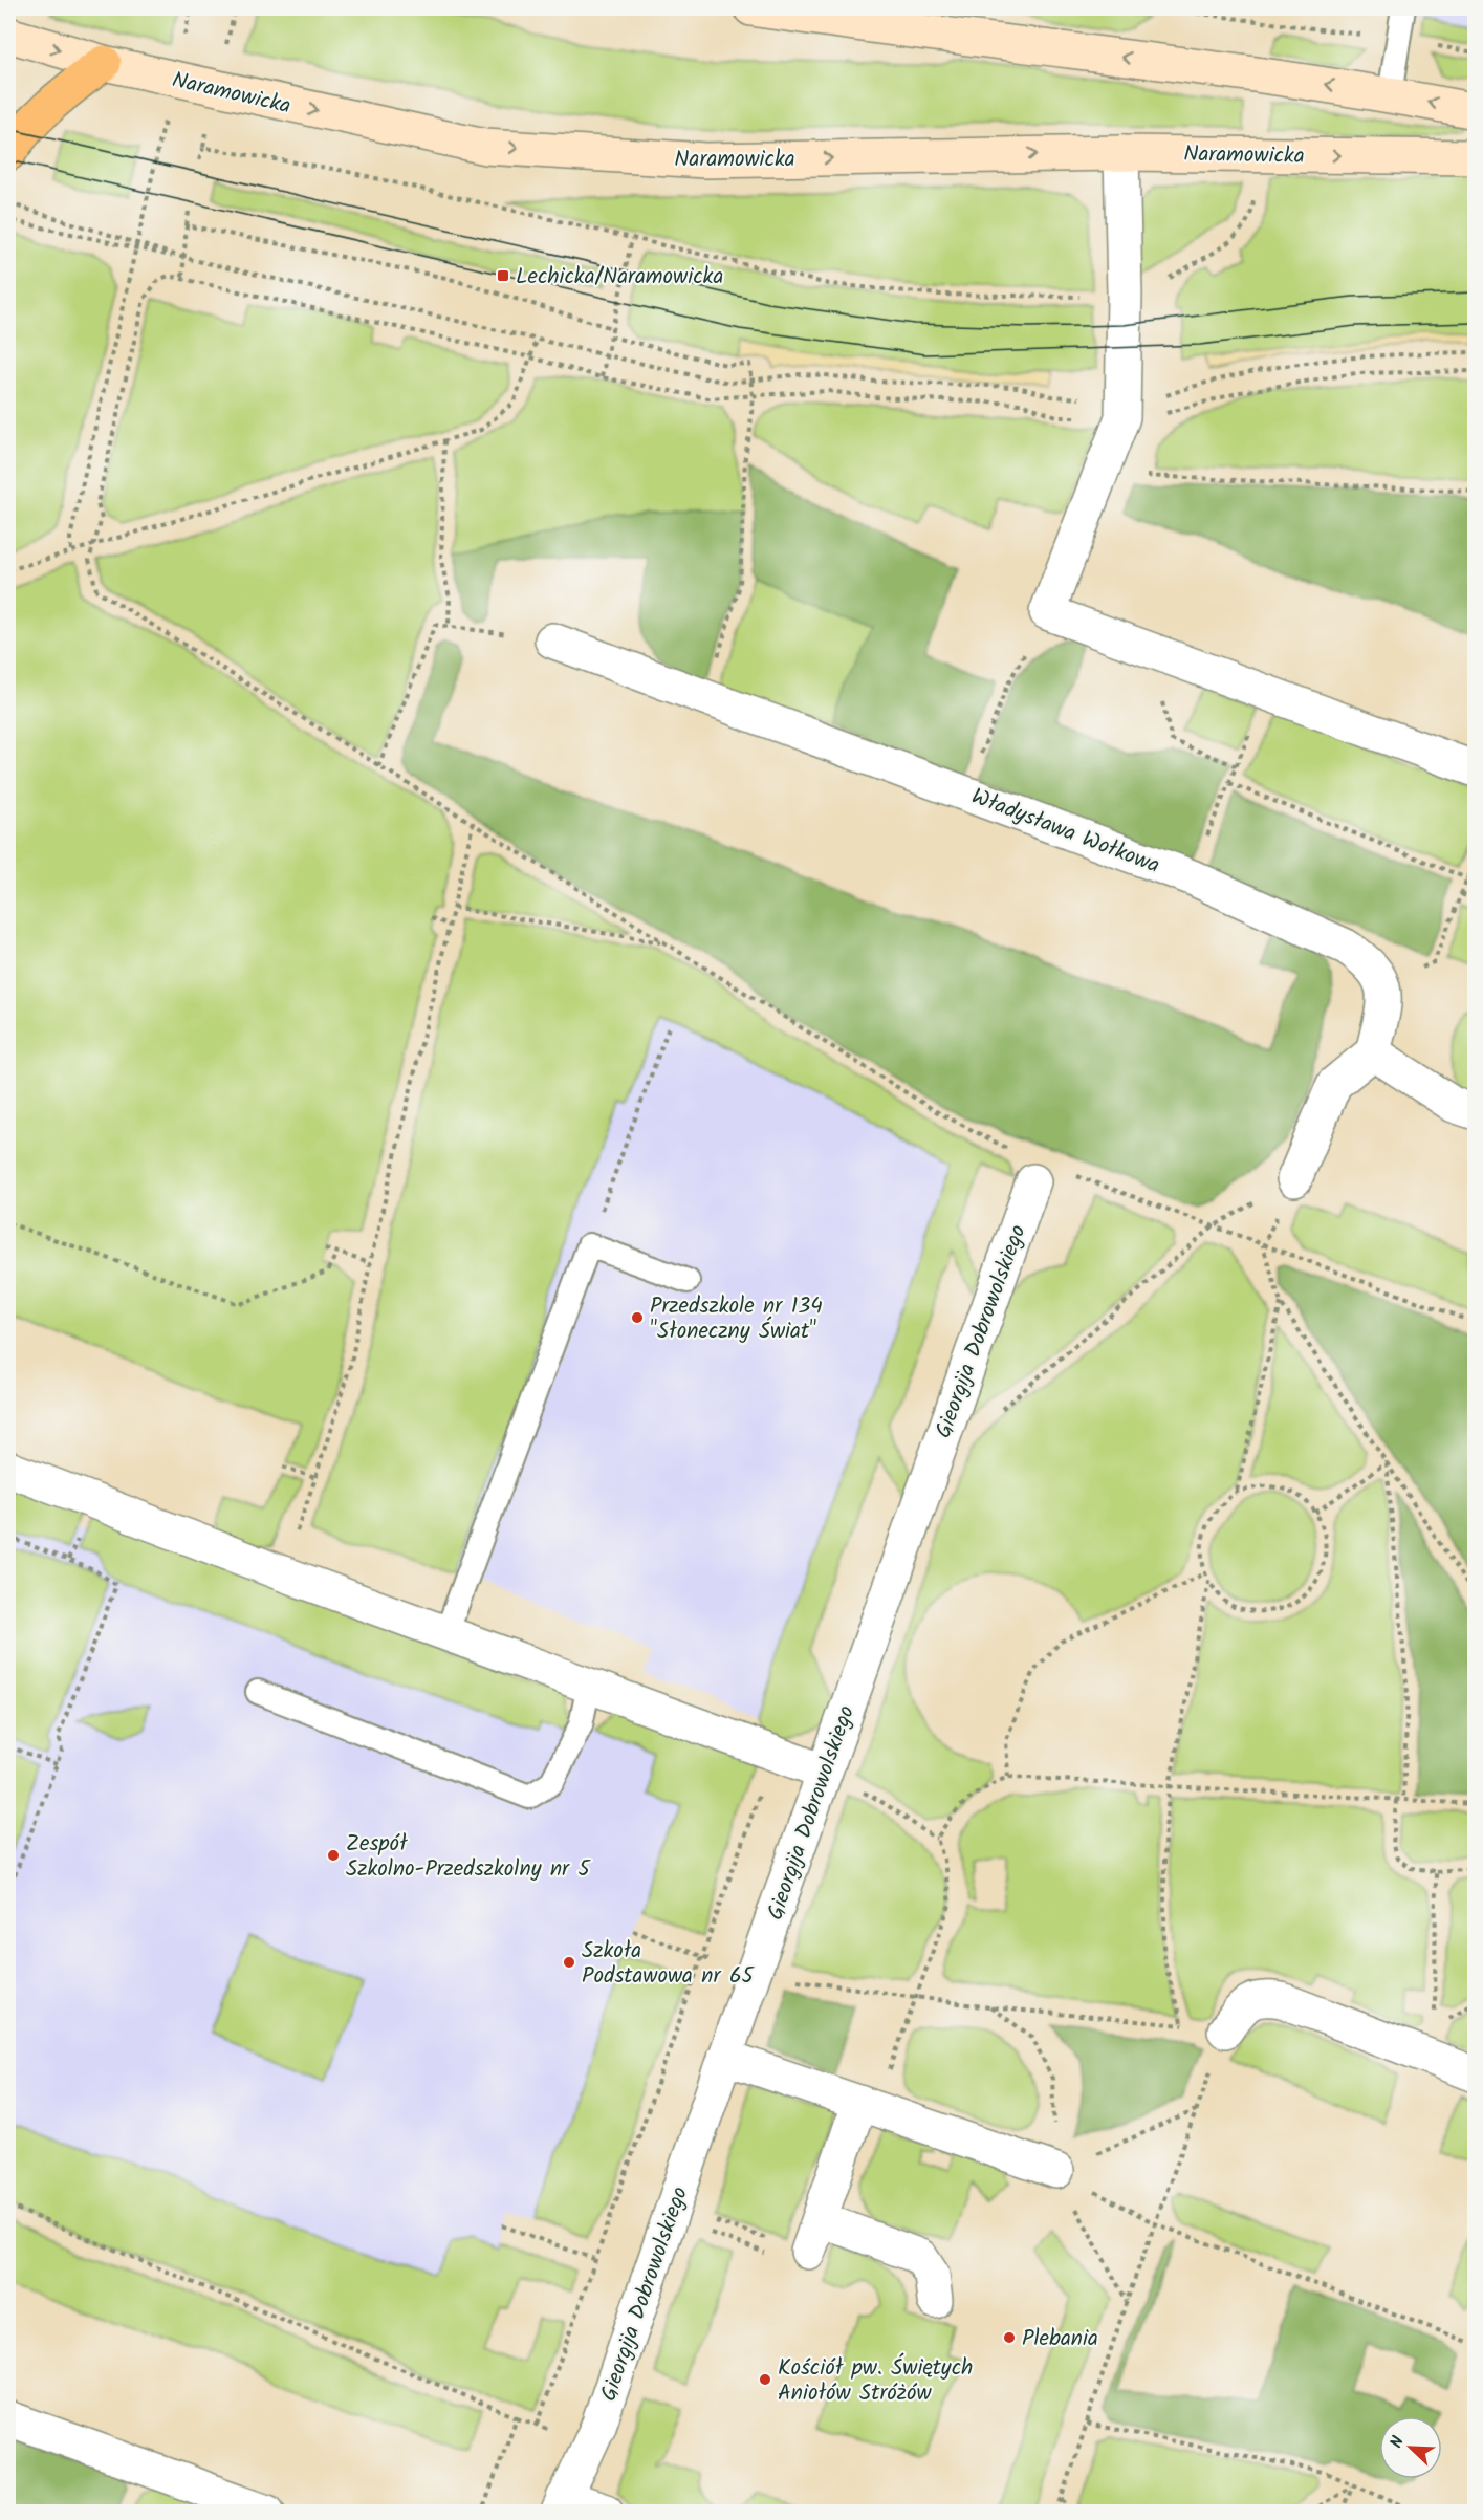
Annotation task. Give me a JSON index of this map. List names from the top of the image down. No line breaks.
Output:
{"streets":{"street":["Naramowicka","Władysława Wołkowa","Gieorgija Dobrowolskiego"]},"places":{"transit":["Lechicka/Naramowicka"],"other":["Przedszkole nr 134 \"Słoneczny Świat\"","Zespół Szkolno-Przedszkolny nr 5","Szkoła Podstawowa nr 65","Plebania","Kościół pw. Świętych Aniołów Stróżów"]},"north":"top left"}
